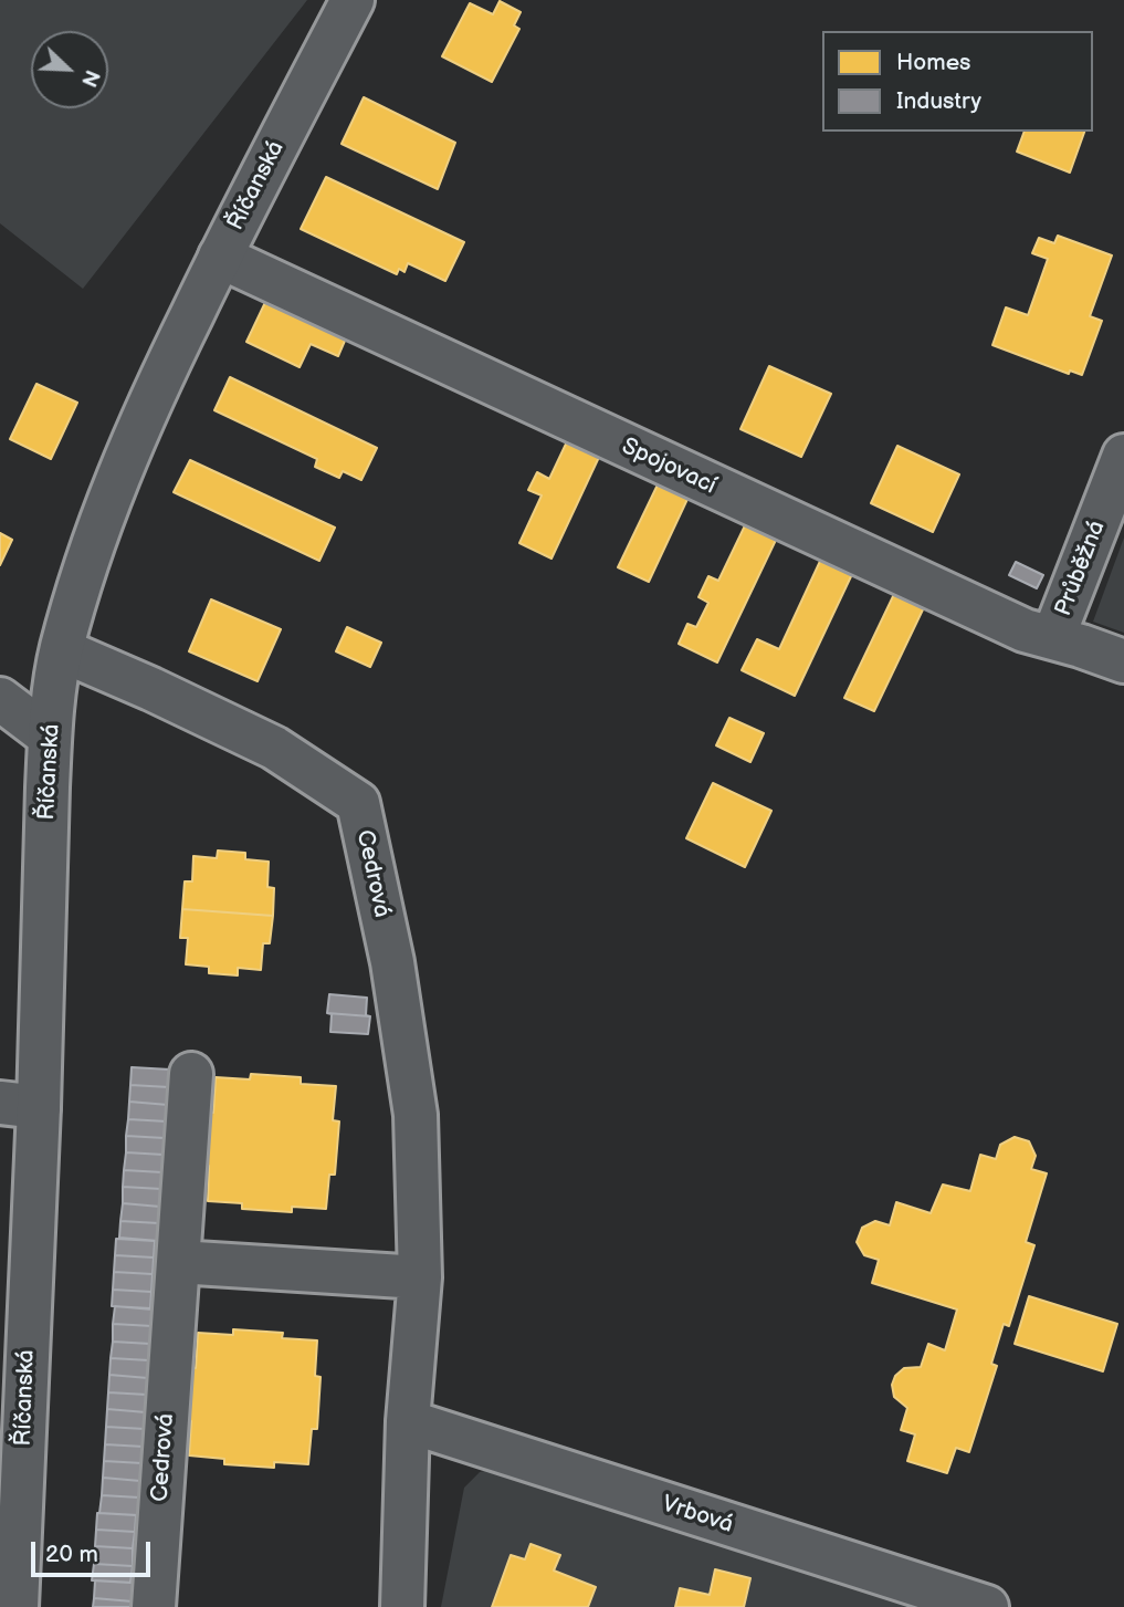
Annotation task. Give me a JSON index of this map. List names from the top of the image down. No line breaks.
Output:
{"streets":{"street":["Říčanská","Spojovací","Průběžná","Cedrová","Vrbová"]},"crossings":[["Říčanská","Spojovací"],["Říčanská","Cedrová"],["Spojovací","Průběžná"],["Cedrová","Vrbová"]],"legend":["Homes","Industry"],"scale_bar":"20 m","north":"bottom right"}
